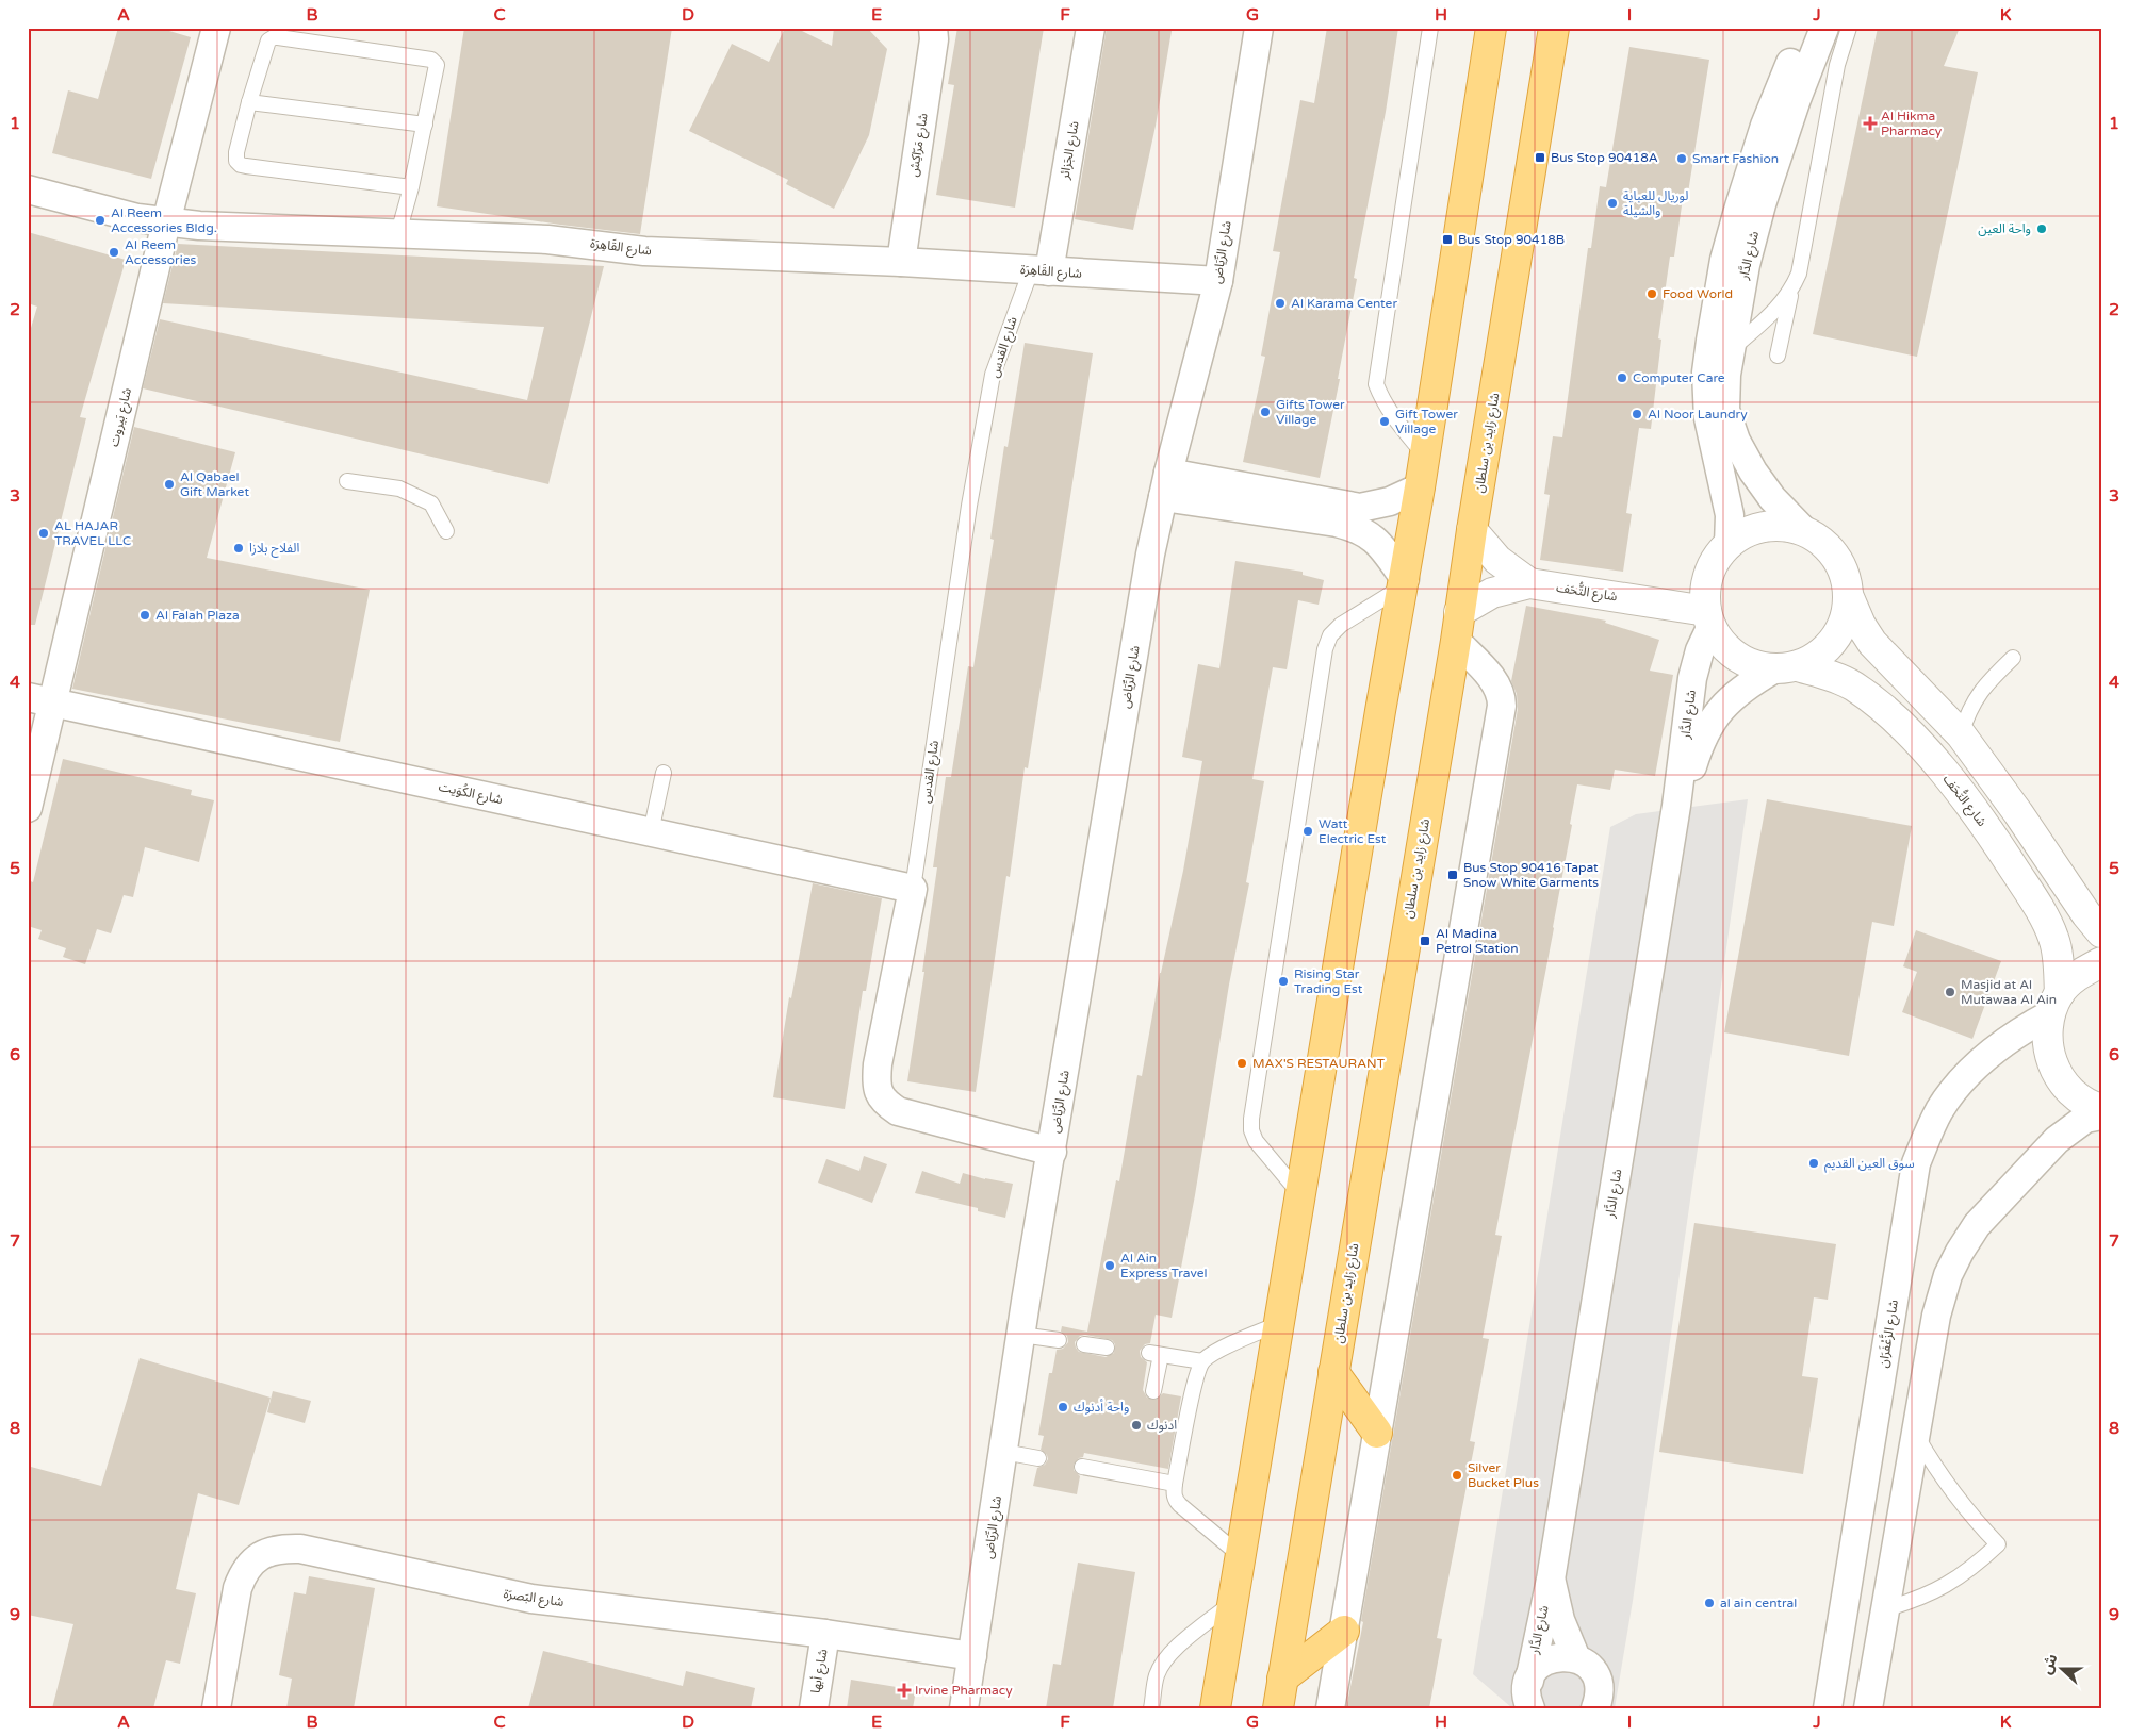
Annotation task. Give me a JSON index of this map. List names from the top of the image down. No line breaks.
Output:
{"streets":{"highway":["شارع زايد بن سلطان"],"street":["شارع مَرّاكِش","شارع الجَزائر","شارع القَاهِرَة","شارع الرِّيَاض","شارع الدَّار","شارع القدس","شارع بَيروت","شارع التُّحَف","شارع الكُوَيت","شارع الزَّعْفَرَان","شارع البَصرَة","شارع أبها"]},"crossings":[["شارع مَرّاكِش","شارع القَاهِرَة"],["شارع الجَزائر","شارع القَاهِرَة"],["شارع الجَزائر","شارع القدس"],["شارع القَاهِرَة","شارع الرِّيَاض"],["شارع القَاهِرَة","شارع القدس"],["شارع القَاهِرَة","شارع بَيروت"],["شارع الرِّيَاض","شارع القدس"],["شارع الرِّيَاض","شارع البَصرَة"],["شارع الدَّار","شارع التُّحَف"],["شارع القدس","شارع الكُوَيت"],["شارع بَيروت","شارع الكُوَيت"],["شارع زايد بن سلطان","شارع التُّحَف"],["شارع التُّحَف","شارع الزَّعْفَرَان"],["شارع البَصرَة","شارع أبها"]],"places":{"health":["Al Hikma Pharmacy","Irvine Pharmacy"],"transit":["Bus Stop 90418A","Bus Stop 90418B","Bus Stop 90416 Tapat Snow White Garments","Al Madina Petrol Station"],"other":["Smart Fashion","لوريال للعباية والشيلة","Al Reem Accessories Bldg.","واحة العين","Al Reem Accessories","Food World","Al Karama Center","Computer Care","Gifts Tower Village","Al Noor Laundry","Gift Tower Village","Al Qabael Gift Market","AL HAJAR TRAVEL LLC","الفلاح بلازا","Al Falah Plaza","Watt Electric Est","Rising Star Trading Est","Masjid at Al Mutawaa Al Ain","MAX'S RESTAURANT","سوق العين القديم","Al Ain Express Travel","واحة أدنوك","ادنوك","Silver Bucket Plus","al ain central"]},"north":"left","grid":{"columns":["A","B","C","D","E","F","G","H","I","J","K"],"rows":["1","2","3","4","5","6","7","8","9"]}}
